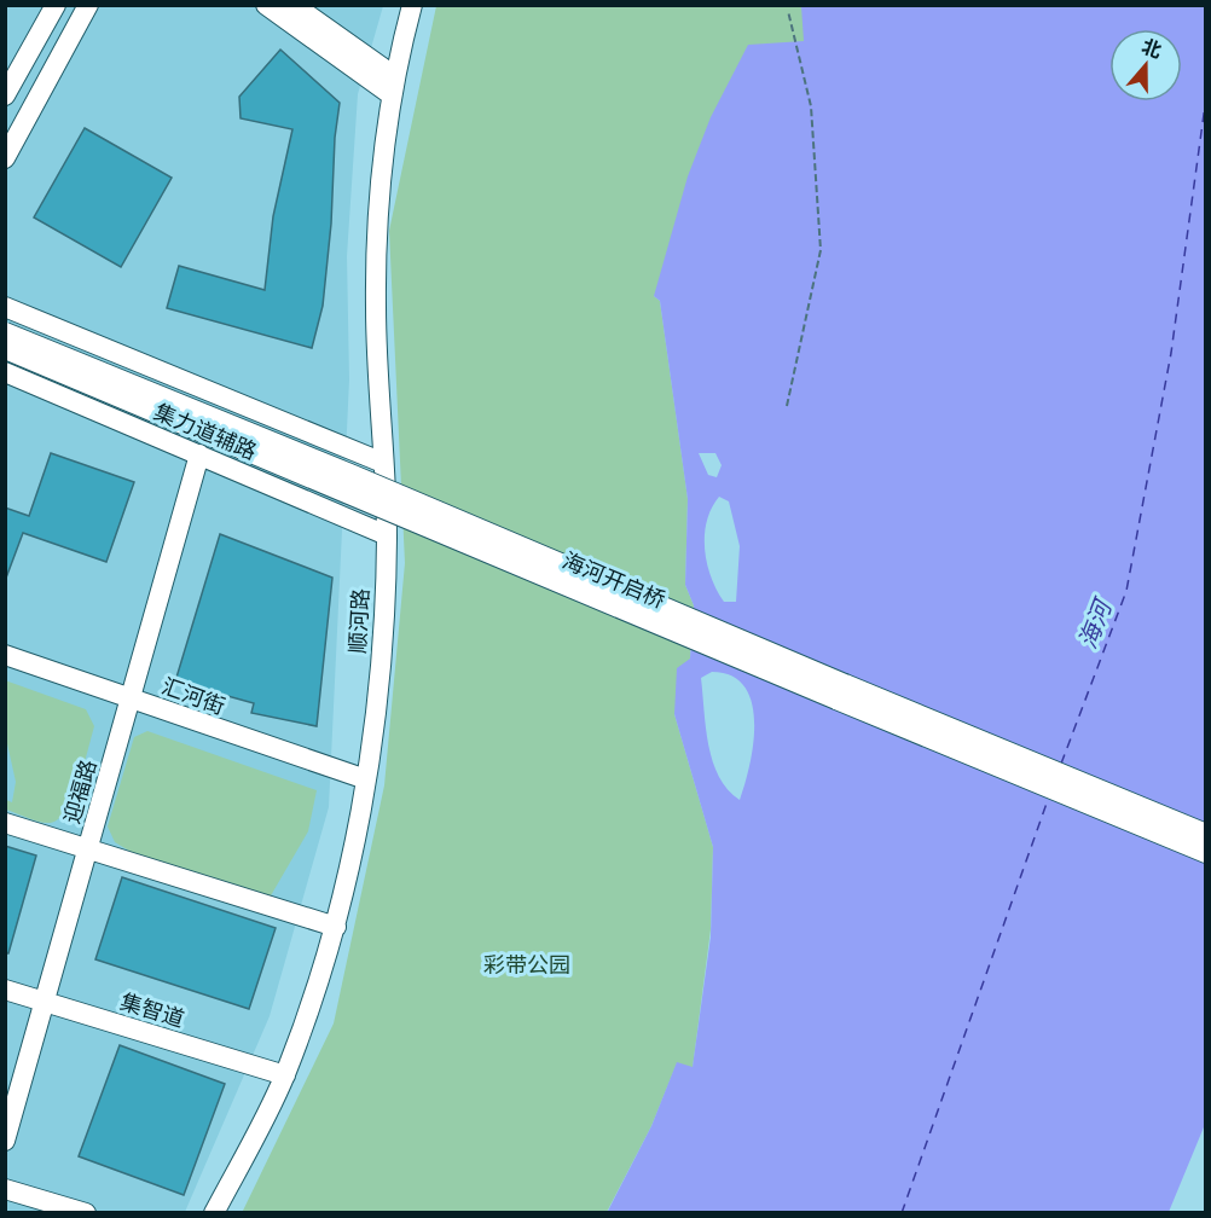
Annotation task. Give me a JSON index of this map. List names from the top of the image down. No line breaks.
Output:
{"streets":{"street":["集力道辅路","海河开启桥","顺河路","汇河街","迎福路","集智道"]},"crossings":[["集力道辅路","顺河路"],["集力道辅路","迎福路"],["顺河路","汇河街"],["顺河路","集智道"],["汇河街","迎福路"],["迎福路","集智道"]],"water":["海河"],"parks":["彩带公园"],"north":"top"}
